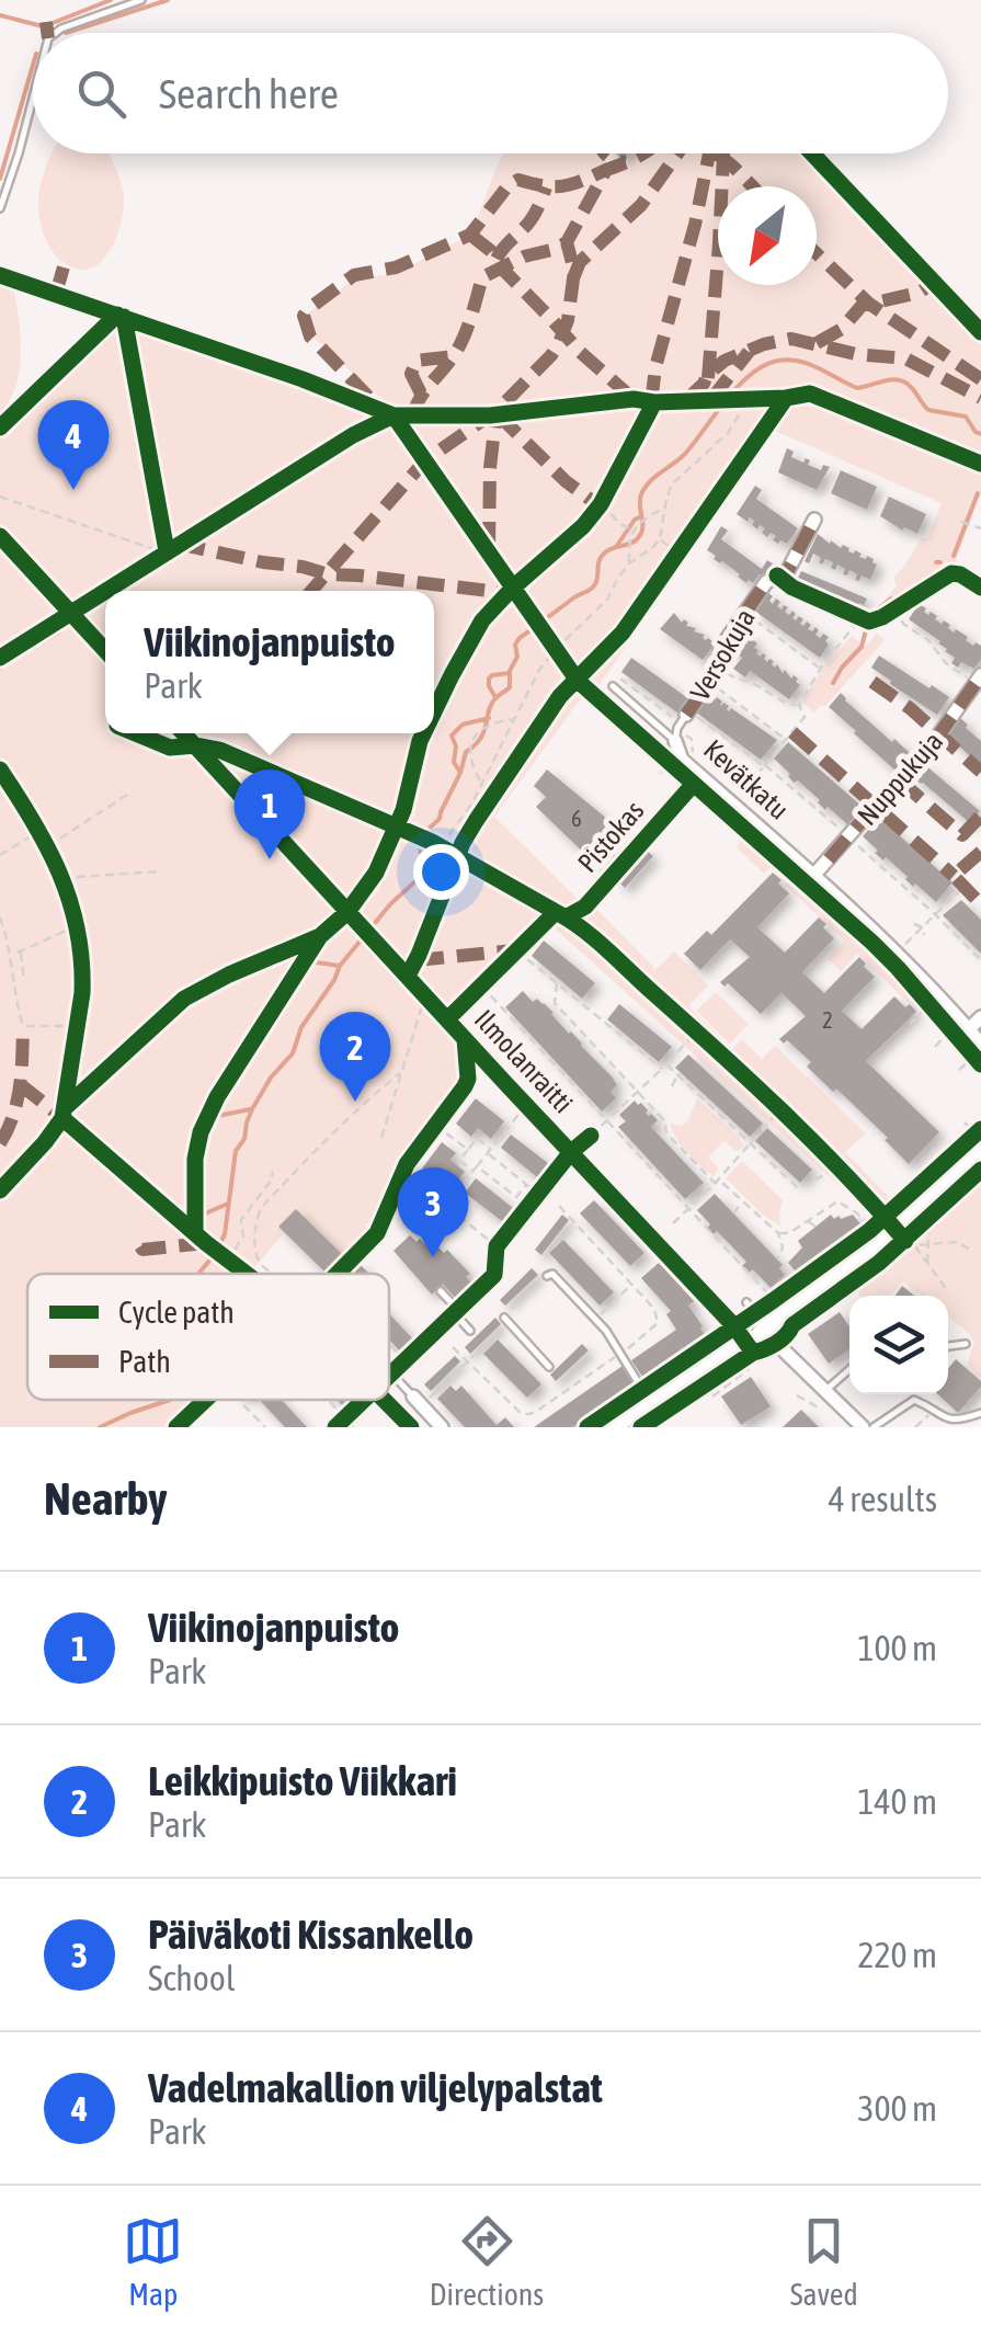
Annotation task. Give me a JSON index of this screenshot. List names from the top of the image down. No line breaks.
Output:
{"streets":{"street":["Versokuja","Nuppukuja","Kevätkatu"],"cycle path":["Pistokas","Ilmolanraitti"]},"crossings":[["Versokuja","Kevätkatu"],["Nuppukuja","Kevätkatu"]],"house_numbers":["6","2"],"legend":["Cycle path","Path"],"north":"bottom left","page":{"search":"Search here","pins":["4","1","2","3"],"popup":["Viikinojanpuisto","Park"],"heading":["Nearby","4 results"],"list":[{"mark":"1","name":"Viikinojanpuisto","note":"Park","value":"100 m"},{"mark":"2","name":"Leikkipuisto Viikkari","note":"Park","value":"140 m"},{"mark":"3","name":"Päiväkoti Kissankello","note":"School","value":"220 m"},{"mark":"4","name":"Vadelmakallion viljelypalstat","note":"Park","value":"300 m"}],"nav":["Map","Directions","Saved"]}}
